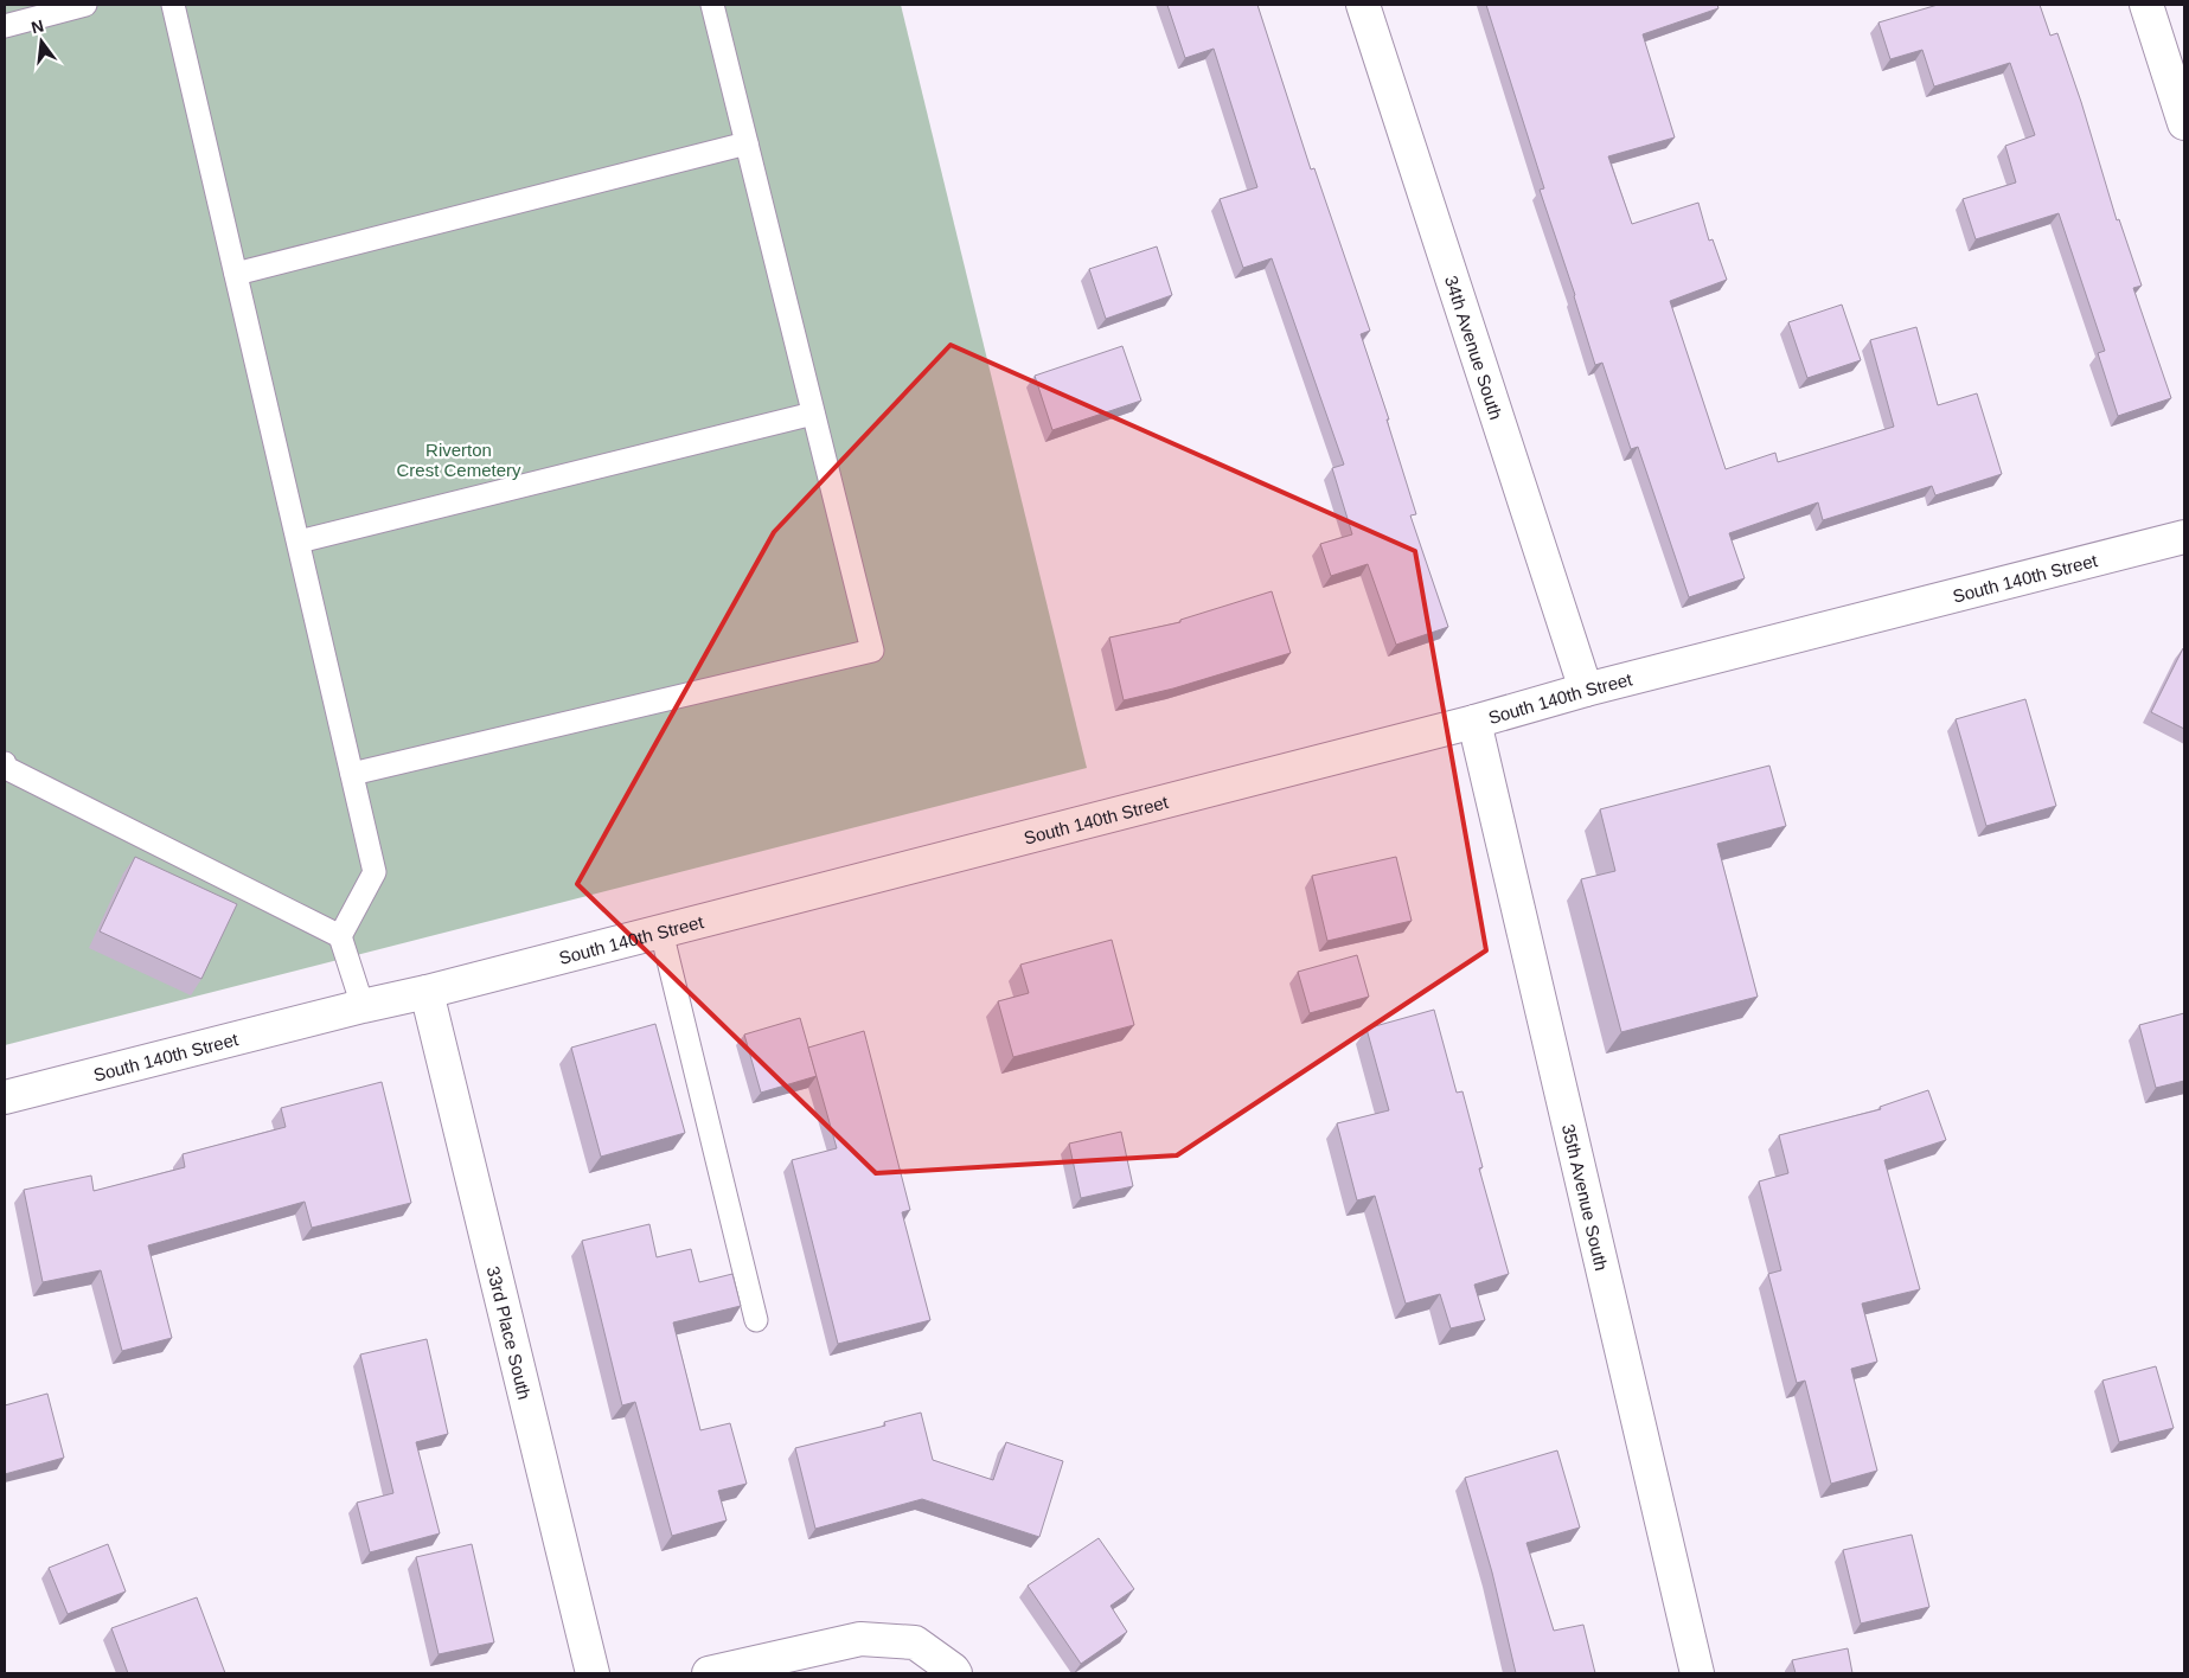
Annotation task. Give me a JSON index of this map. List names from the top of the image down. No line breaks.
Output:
{"streets":{"street":["34th Avenue South","South 140th Street","35th Avenue South","33rd Place South"]},"crossings":[["34th Avenue South","South 140th Street"],["South 140th Street","35th Avenue South"],["South 140th Street","33rd Place South"]],"parks":["Riverton Crest Cemetery"],"north":"top"}
